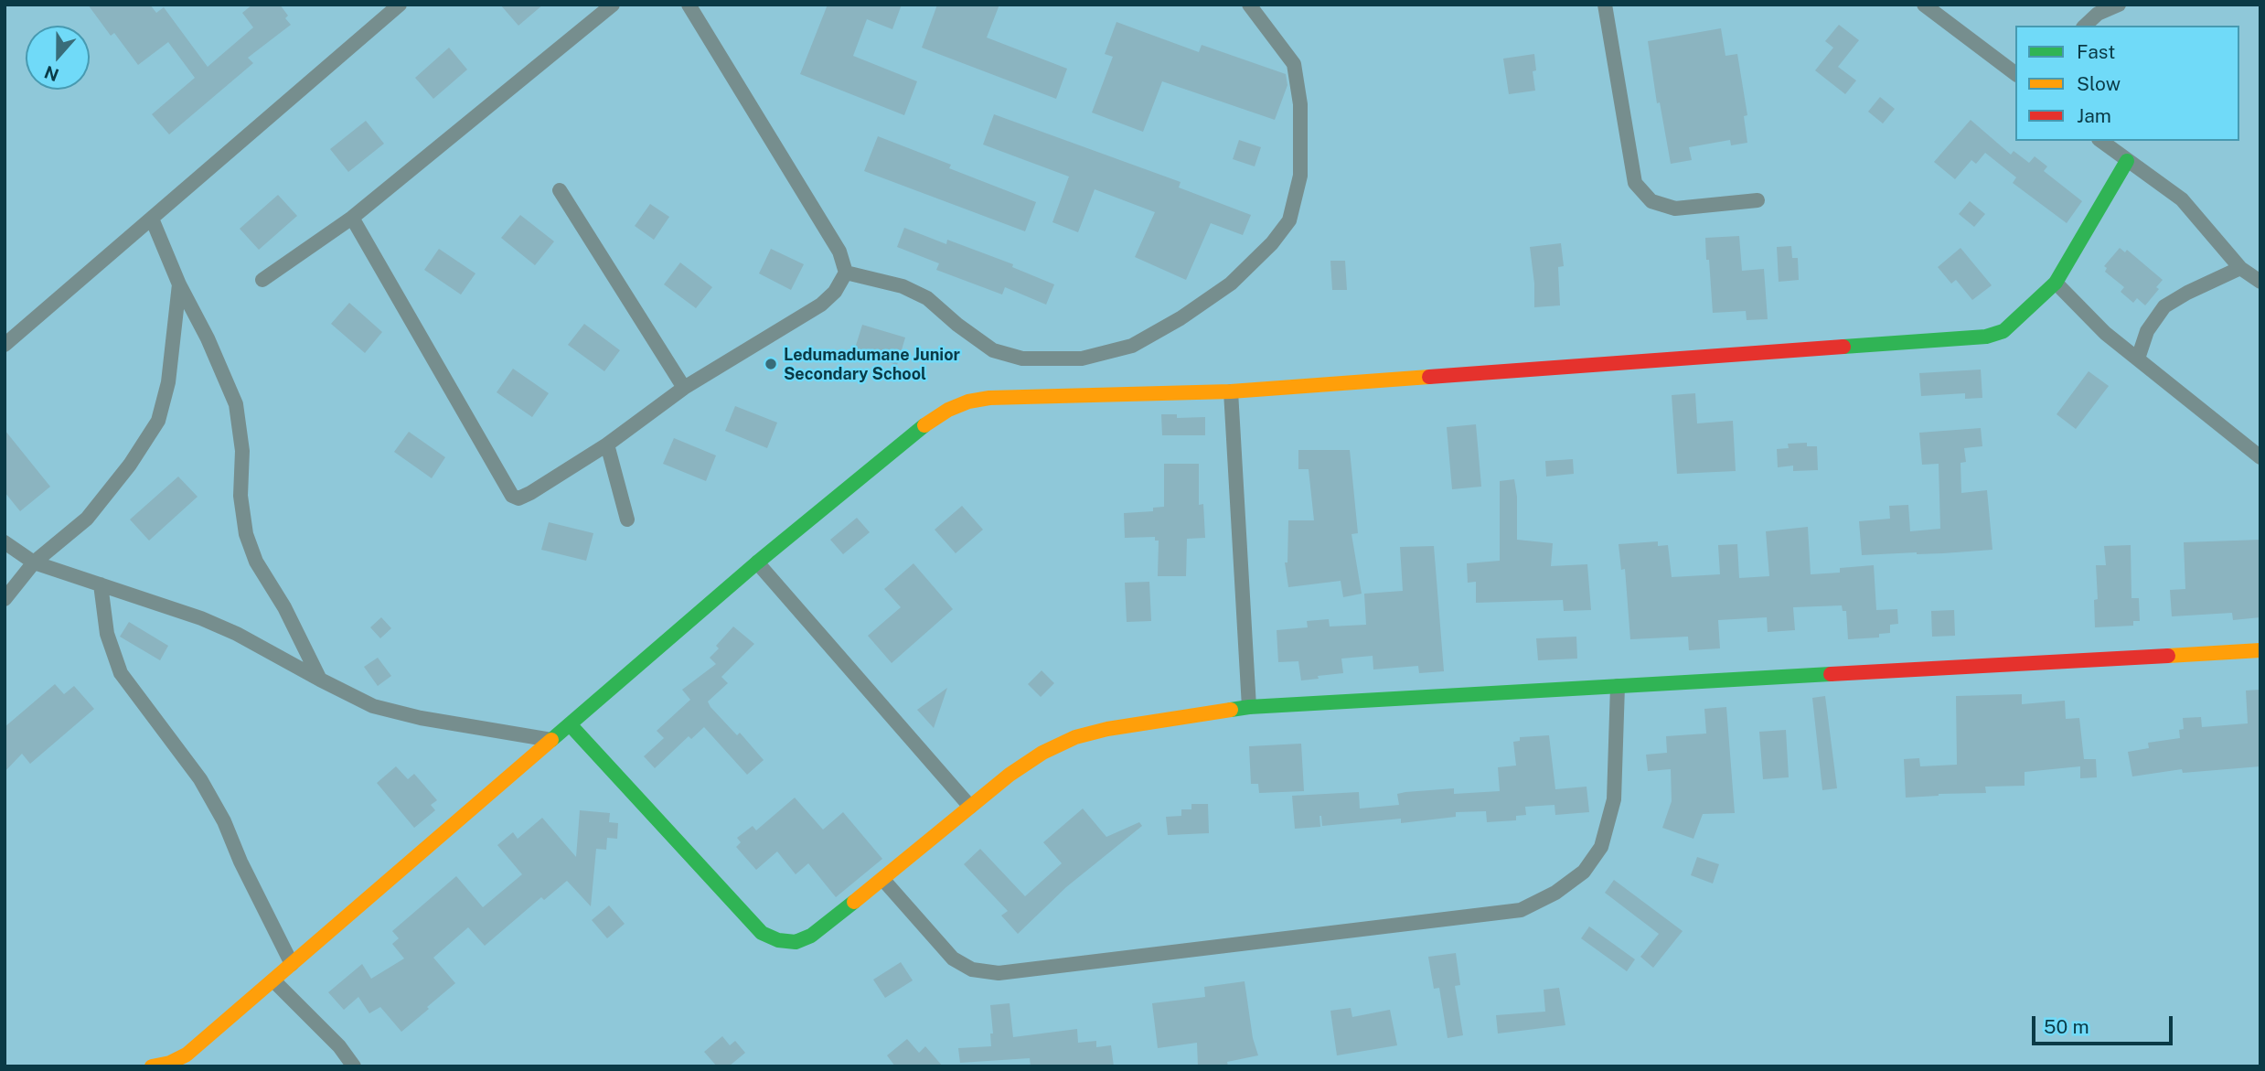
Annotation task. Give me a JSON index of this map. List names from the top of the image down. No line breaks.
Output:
{"places":["Ledumadumane Junior Secondary School"],"legend":["Fast","Slow","Jam"],"scale_bar":"50 m","north":"bottom"}
